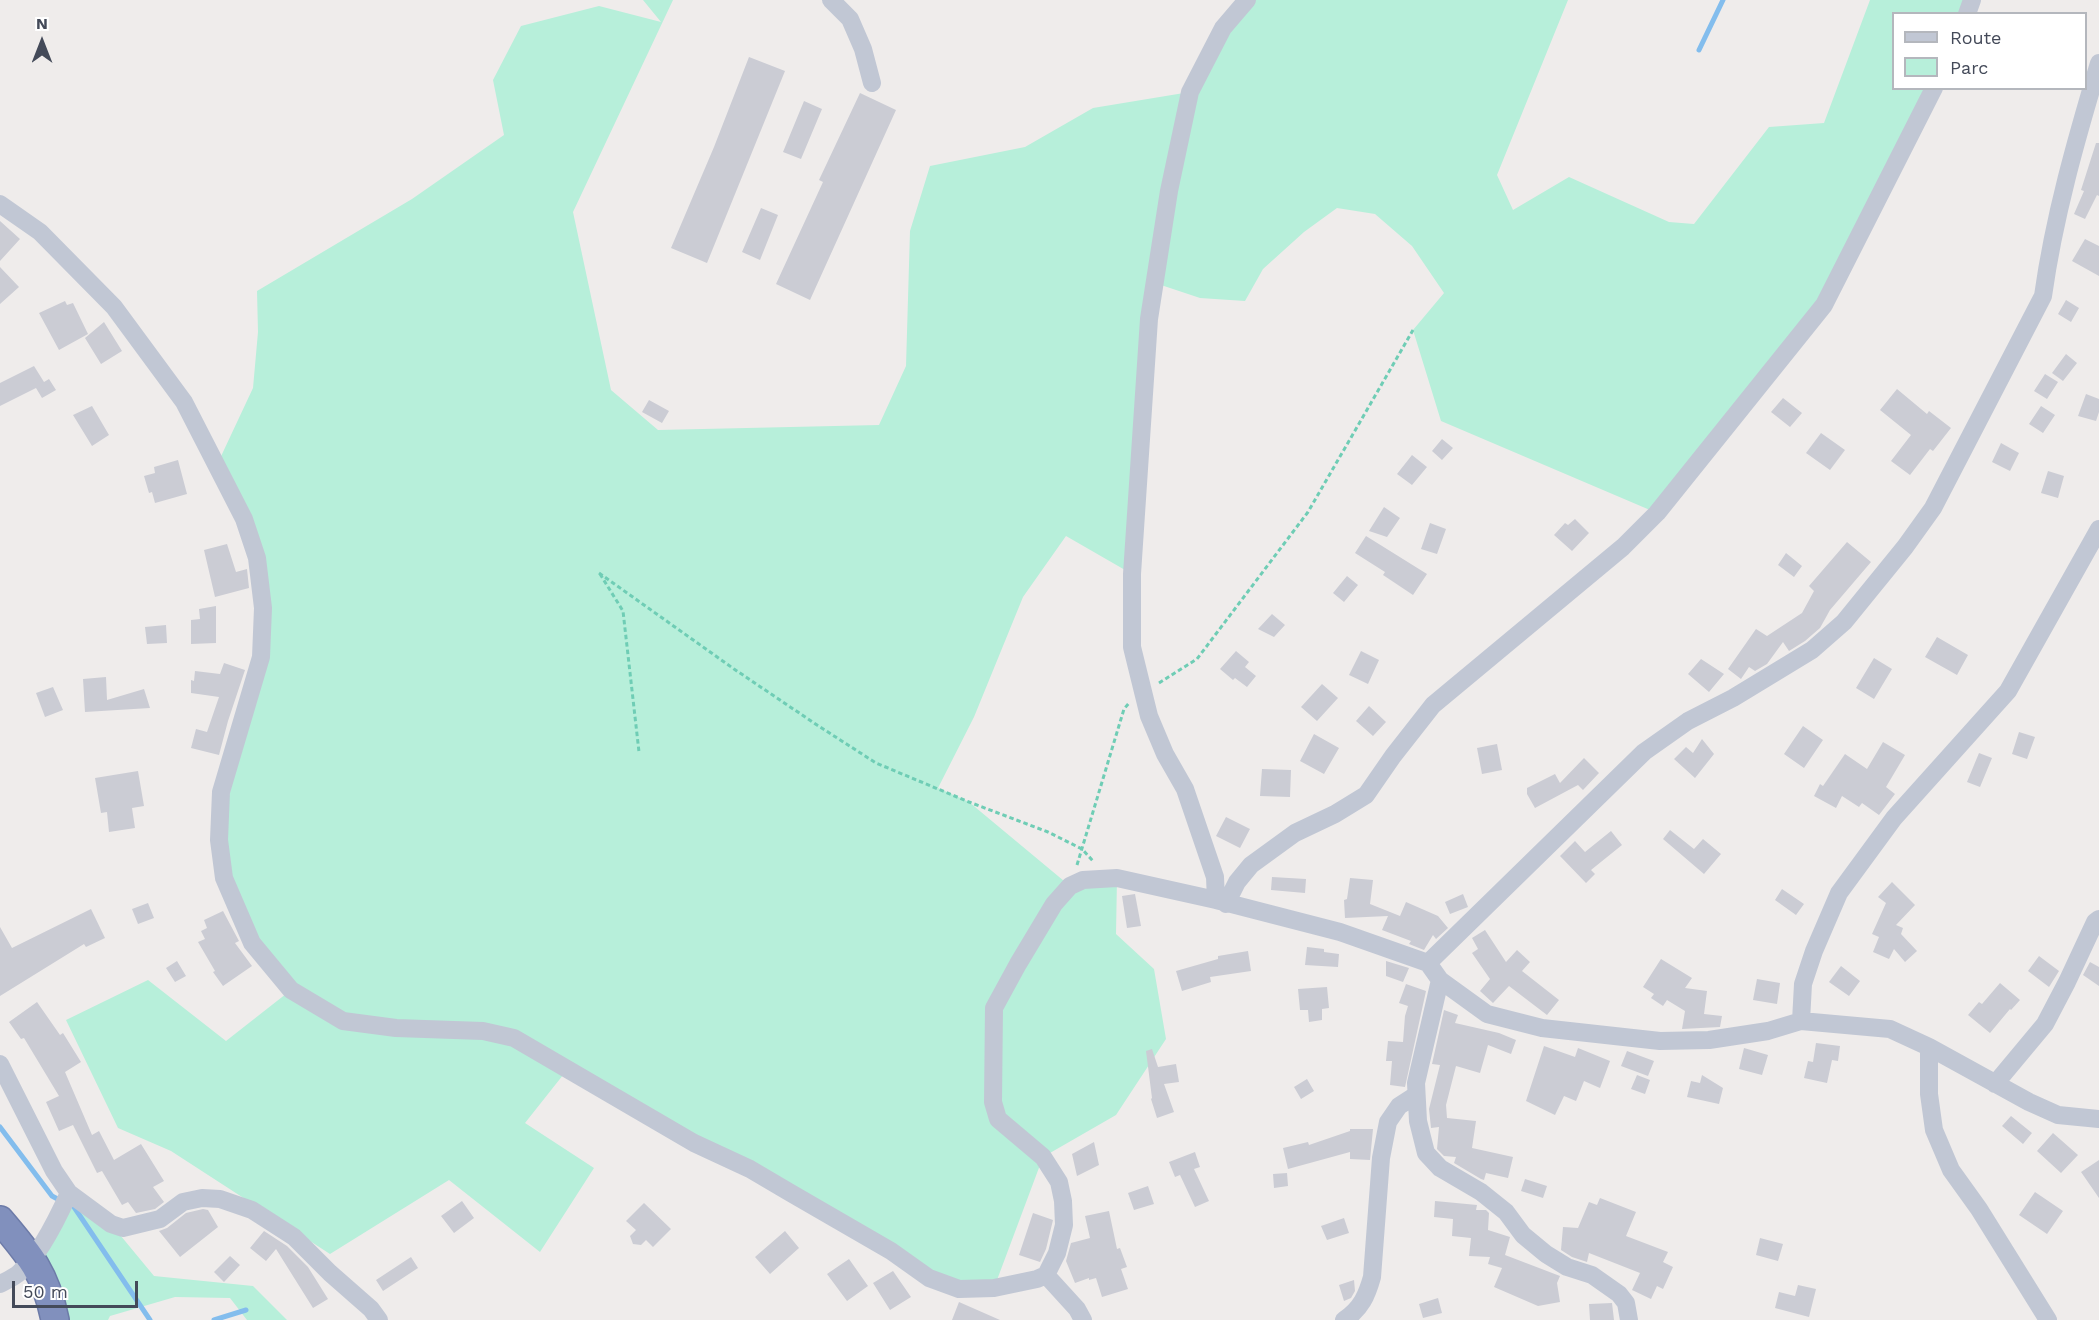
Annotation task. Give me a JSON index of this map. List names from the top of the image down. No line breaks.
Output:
{"legend":["Route","Parc"],"scale_bar":"50 m","north":"top"}
